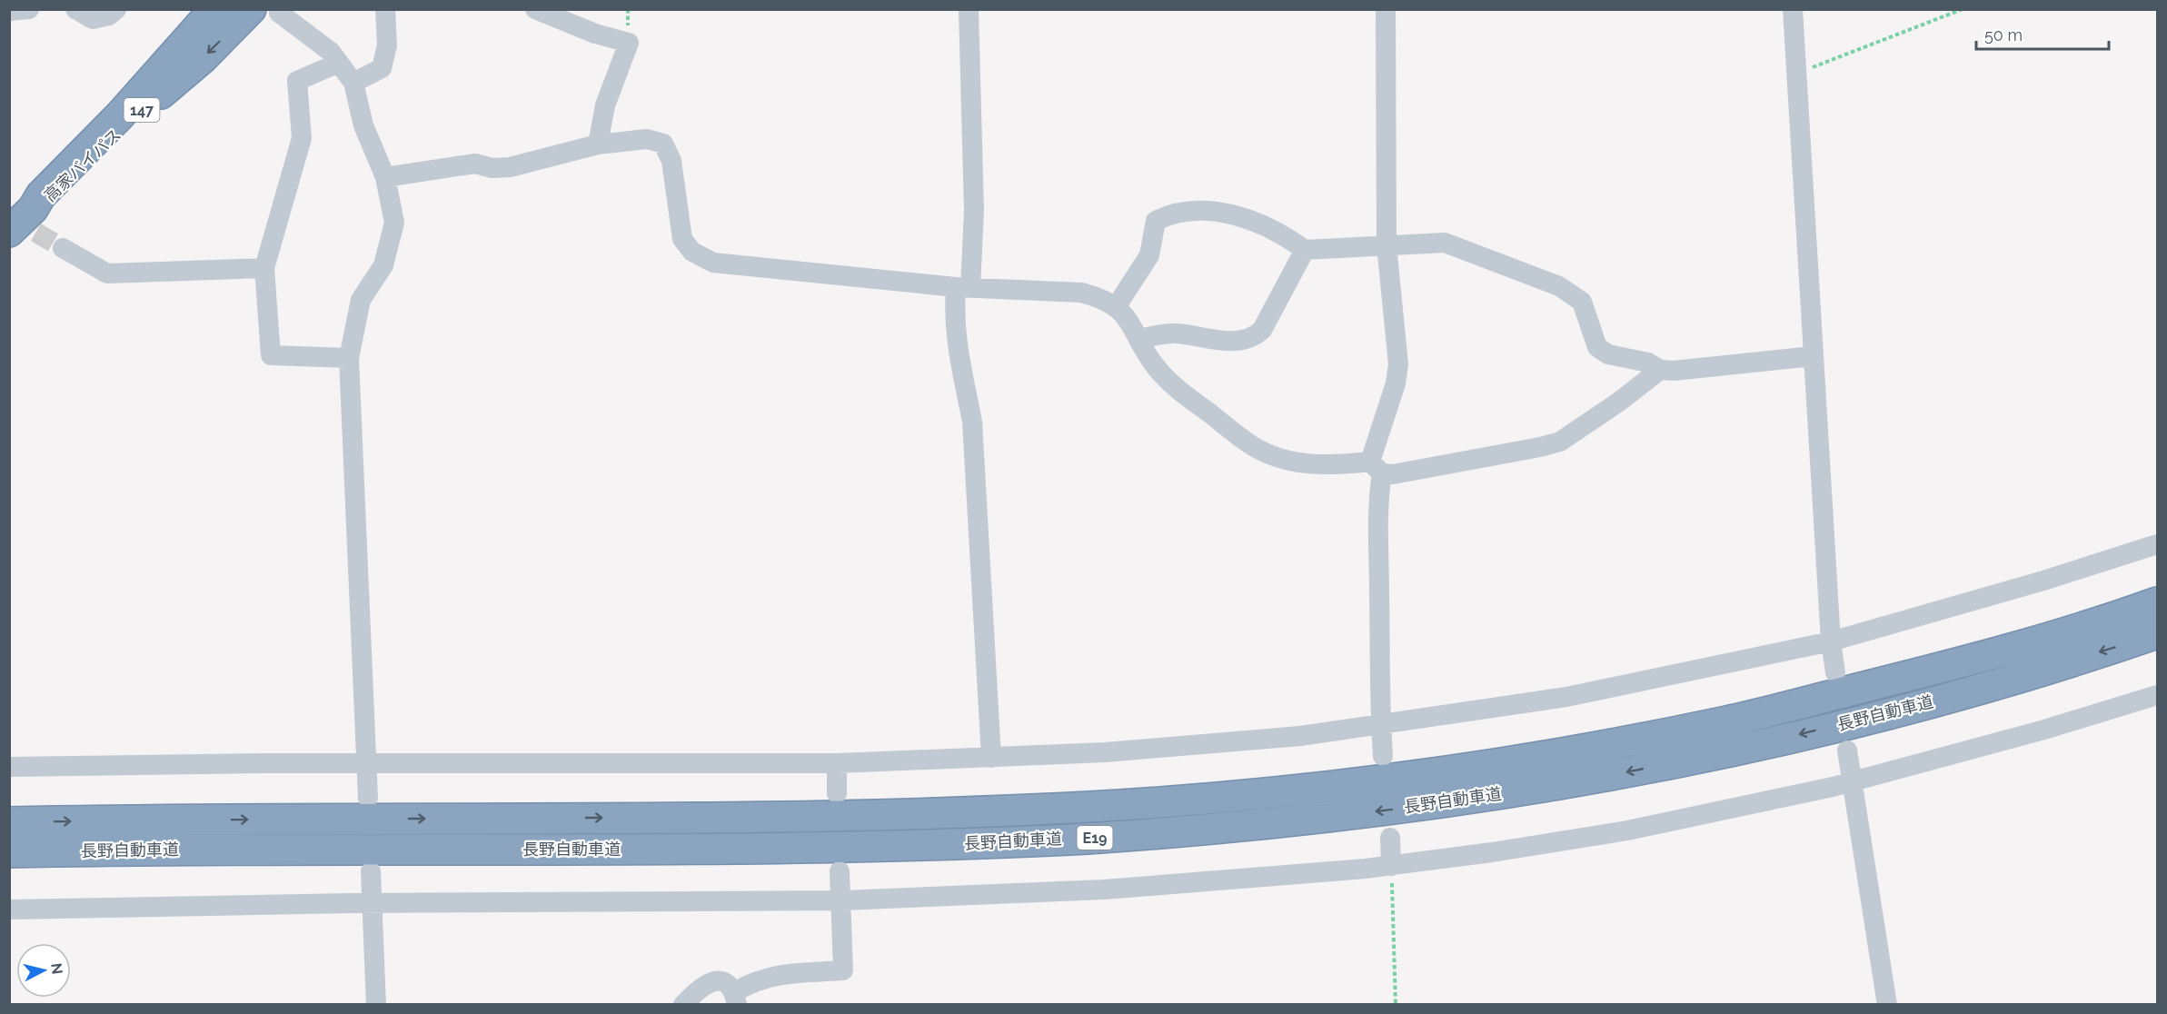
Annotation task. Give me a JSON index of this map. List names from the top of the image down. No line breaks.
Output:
{"streets":{"highway":["147","高家バイパス","長野自動車道","E19"]},"scale_bar":"50 m","north":"right"}
